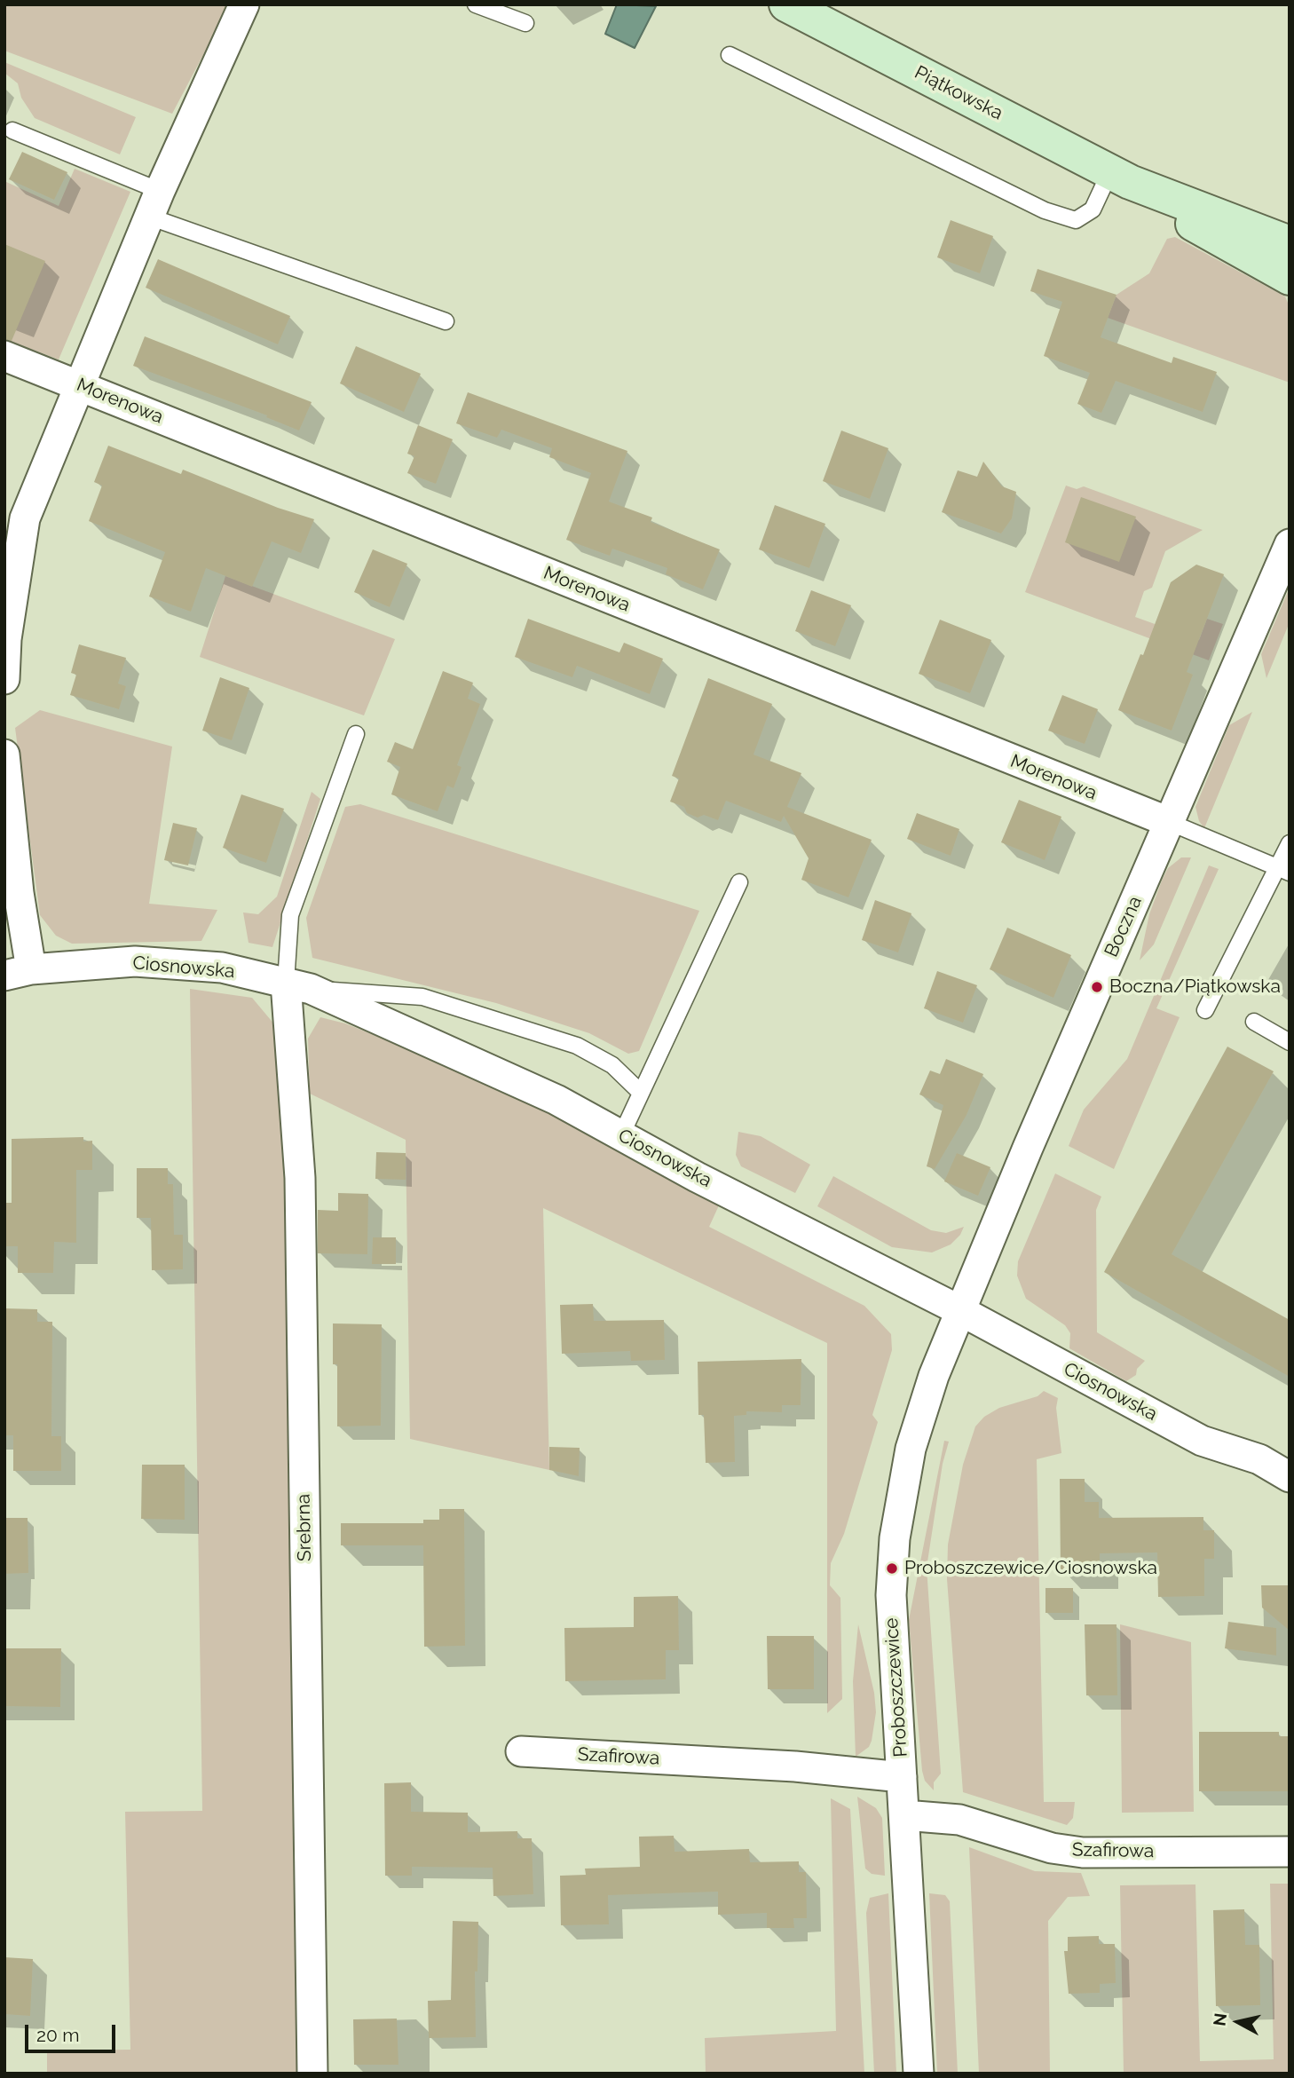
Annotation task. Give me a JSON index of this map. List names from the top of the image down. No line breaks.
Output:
{"streets":{"main road":["Piątkowska"],"street":["Morenowa","Boczna","Ciosnowska","Srebrna","Proboszczewice","Szafirowa"]},"crossings":[["Morenowa","Boczna"],["Boczna","Ciosnowska"],["Boczna","Proboszczewice"],["Ciosnowska","Srebrna"],["Ciosnowska","Proboszczewice"],["Proboszczewice","Szafirowa"]],"places":["Boczna/Piątkowska","Proboszczewice/Ciosnowska"],"scale_bar":"20 m","north":"left"}
